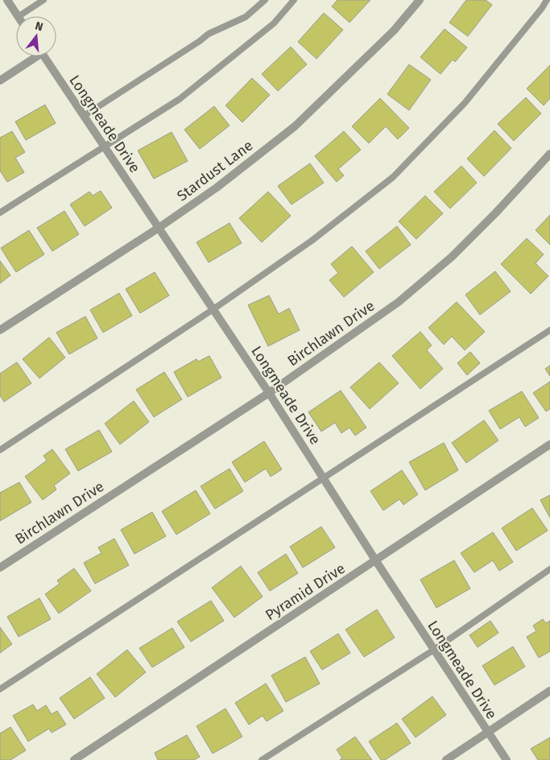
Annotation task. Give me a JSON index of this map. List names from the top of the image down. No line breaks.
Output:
{"streets":{"street":["Longmeade Drive","Stardust Lane","Birchlawn Drive","Pyramid Drive"]},"crossings":[["Longmeade Drive","Stardust Lane"],["Longmeade Drive","Birchlawn Drive"],["Longmeade Drive","Pyramid Drive"]],"north":"top"}
